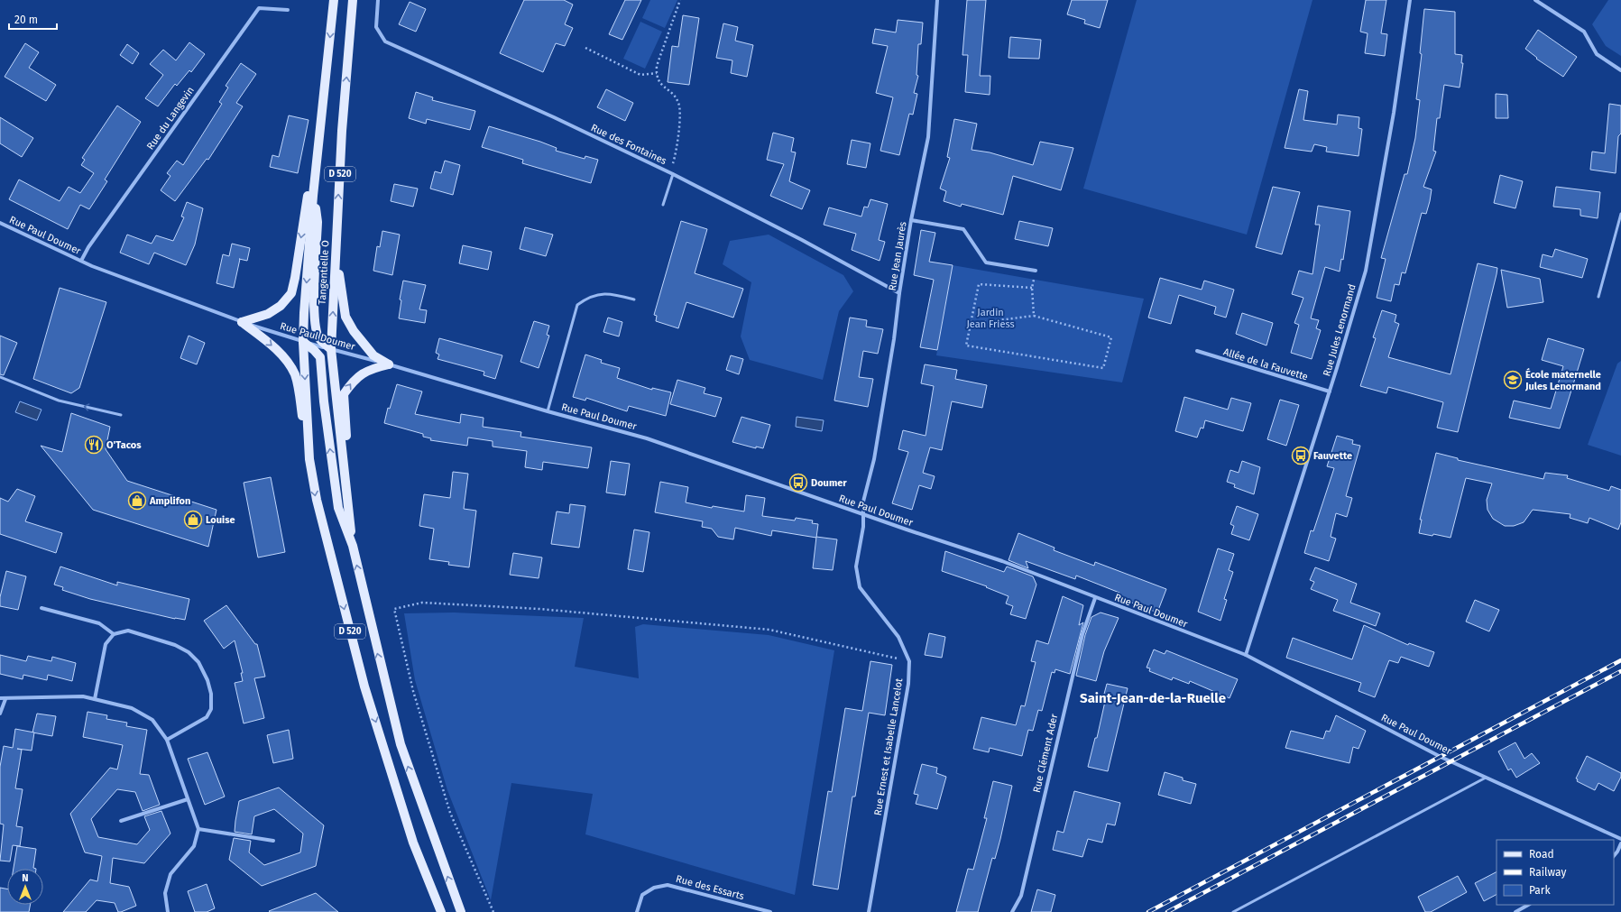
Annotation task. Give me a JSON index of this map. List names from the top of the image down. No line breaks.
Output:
{"streets":{"main road":["D 520","Tangentielle O"],"street":["Rue du Langevin","Rue des Fontaines","Rue Paul Doumer","Rue Jean Jaurès","Rue Jules Lenormand","Allée de la Fauvette","Rue Ernest et Isabelle Lancelot","Rue Clément Ader","Rue des Essarts"]},"crossings":[["Rue du Langevin","Rue Paul Doumer"],["Rue des Fontaines","Rue Jean Jaurès"],["D 520","Rue Paul Doumer"],["D 520","Tangentielle O"],["Rue Paul Doumer","Rue Jean Jaurès"],["Rue Paul Doumer","Tangentielle O"],["Rue Paul Doumer","Rue Jules Lenormand"],["Rue Paul Doumer","Rue Ernest et Isabelle Lancelot"],["Rue Paul Doumer","Rue Clément Ader"],["Rue Jean Jaurès","Rue Ernest et Isabelle Lancelot"],["Rue Jules Lenormand","Allée de la Fauvette"]],"districts":["Saint-Jean-de-la-Ruelle"],"parks":["Jardin Jean Friess"],"places":{"school or university":["École maternelle Jules Lenormand"],"restaurant":["O'Tacos"],"bus stop":["Fauvette","Doumer"],"shop":["Amplifon","Louise"]},"legend":["Road","Railway","Park"],"scale_bar":"20 m","north":"top"}
